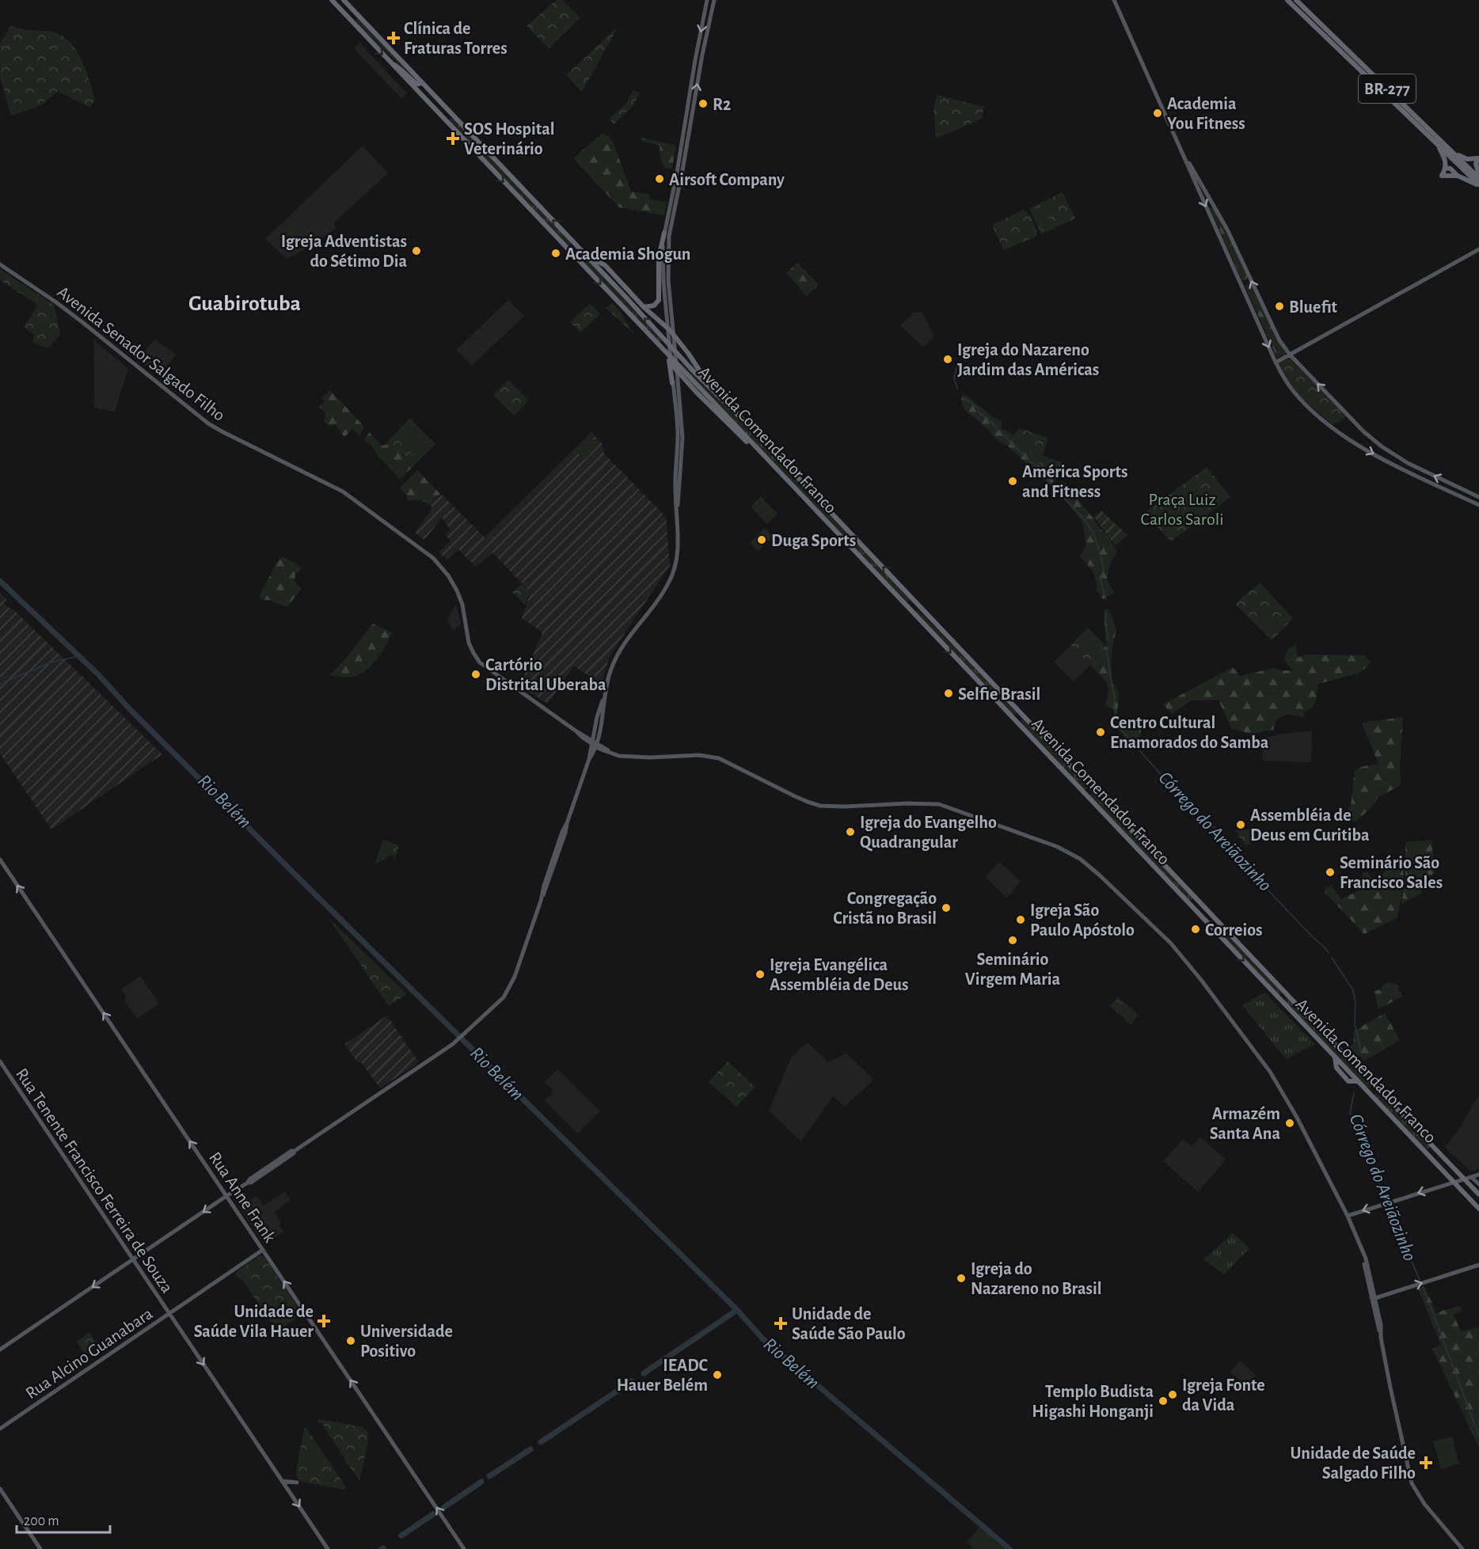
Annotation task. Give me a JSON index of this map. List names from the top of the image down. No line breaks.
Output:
{"streets":{"highway":["BR-277","Avenida Comendador Franco"],"main road":["Avenida Senador Salgado Filho","Rua Tenente Francisco Ferreira de Souza","Rua Anne Frank","Rua Alcino Guanabara"]},"crossings":[["Rua Tenente Francisco Ferreira de Souza","Rua Alcino Guanabara"],["Rua Anne Frank","Rua Alcino Guanabara"]],"one_way":["Rua Tenente Francisco Ferreira de Souza","Rua Anne Frank"],"districts":["Guabirotuba"],"water":["Rio Belém","Córrego do Areiãozinho"],"parks":["Praça Luiz Carlos Saroli"],"places":{"health":["Clínica de Fraturas Torres","SOS Hospital Veterinário","Unidade de Saúde Vila Hauer","Unidade de Saúde São Paulo","Unidade de Saúde Salgado Filho"],"other":["R2","Academia You Fitness","Airsoft Company","Igreja Adventistas do Sétimo Dia","Academia Shogun","Bluefit","Igreja do Nazareno Jardim das Américas","América Sports and Fitness","Duga Sports","Cartório Distrital Uberaba","Selfie Brasil","Centro Cultural Enamorados do Samba","Assembléia de Deus em Curitiba","Igreja do Evangelho Quadrangular","Seminário São Francisco Sales","Congregação Cristã no Brasil","Igreja São Paulo Apóstolo","Correios","Seminário Virgem Maria","Igreja Evangélica Assembléia de Deus","Armazém Santa Ana","Igreja do Nazareno no Brasil","Universidade Positivo","IEADC Hauer Belém","Igreja Fonte da Vida","Templo Budista Higashi Honganji"]},"scale_bar":"200 m"}
